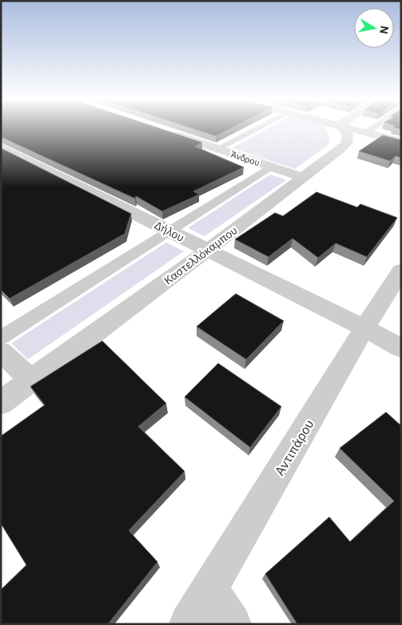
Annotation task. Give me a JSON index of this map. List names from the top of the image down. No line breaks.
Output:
{"streets":{"street":["Άνδρου","Δήλου","Καστελλόκαμπου","Αντιπάρου"]},"crossings":[["Άνδρου","Καστελλόκαμπου"],["Δήλου","Καστελλόκαμπου"],["Δήλου","Αντιπάρου"]],"north":"right"}
